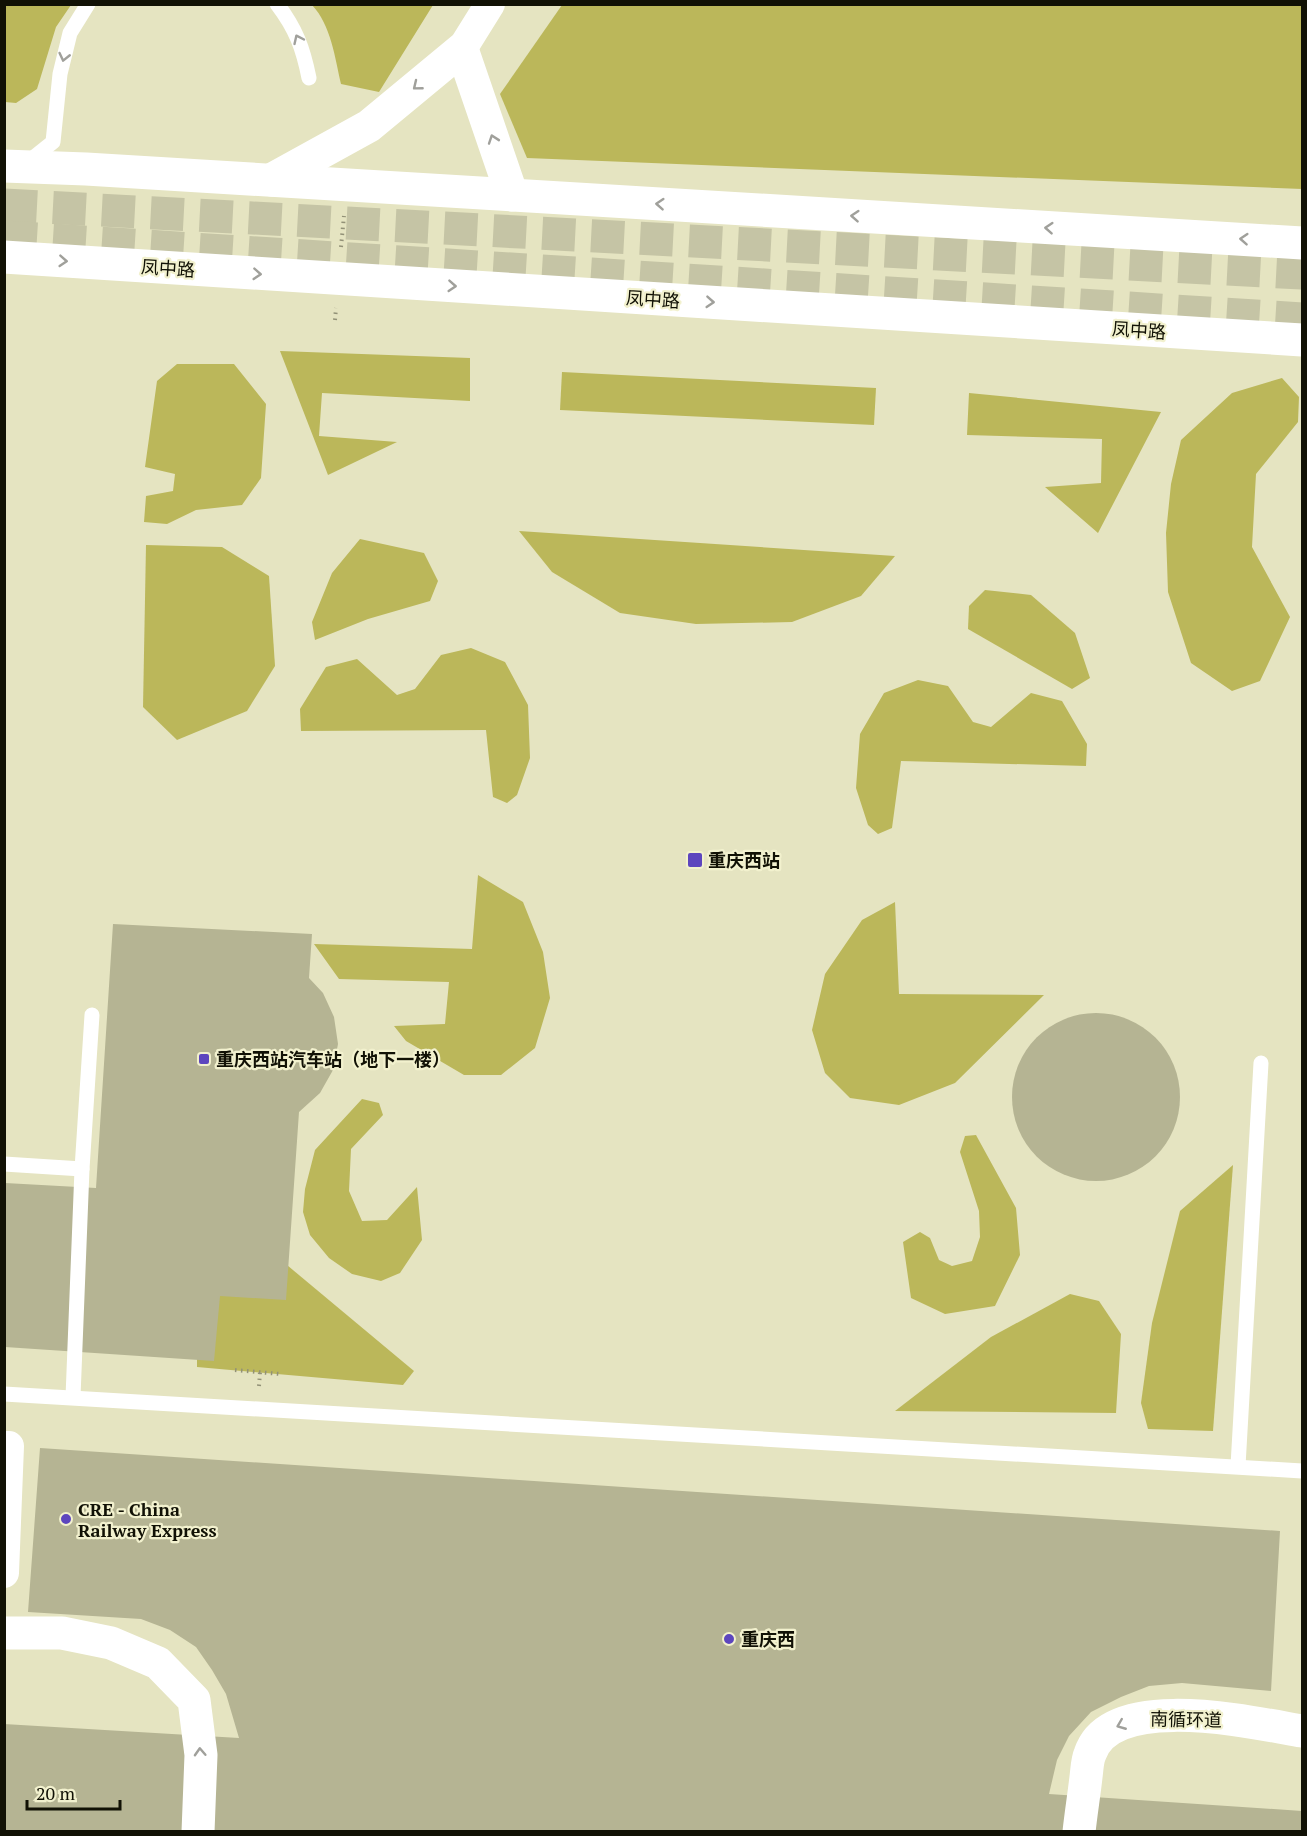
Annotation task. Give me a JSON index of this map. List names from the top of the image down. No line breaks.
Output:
{"streets":{"main road":["凤中路","南循环道"]},"one_way":["南循环道"],"places":{"transit":["重庆西站","重庆西站汽车站（地下一楼）"],"other":["CRE - China Railway Express","重庆西"]},"scale_bar":"20 m"}
